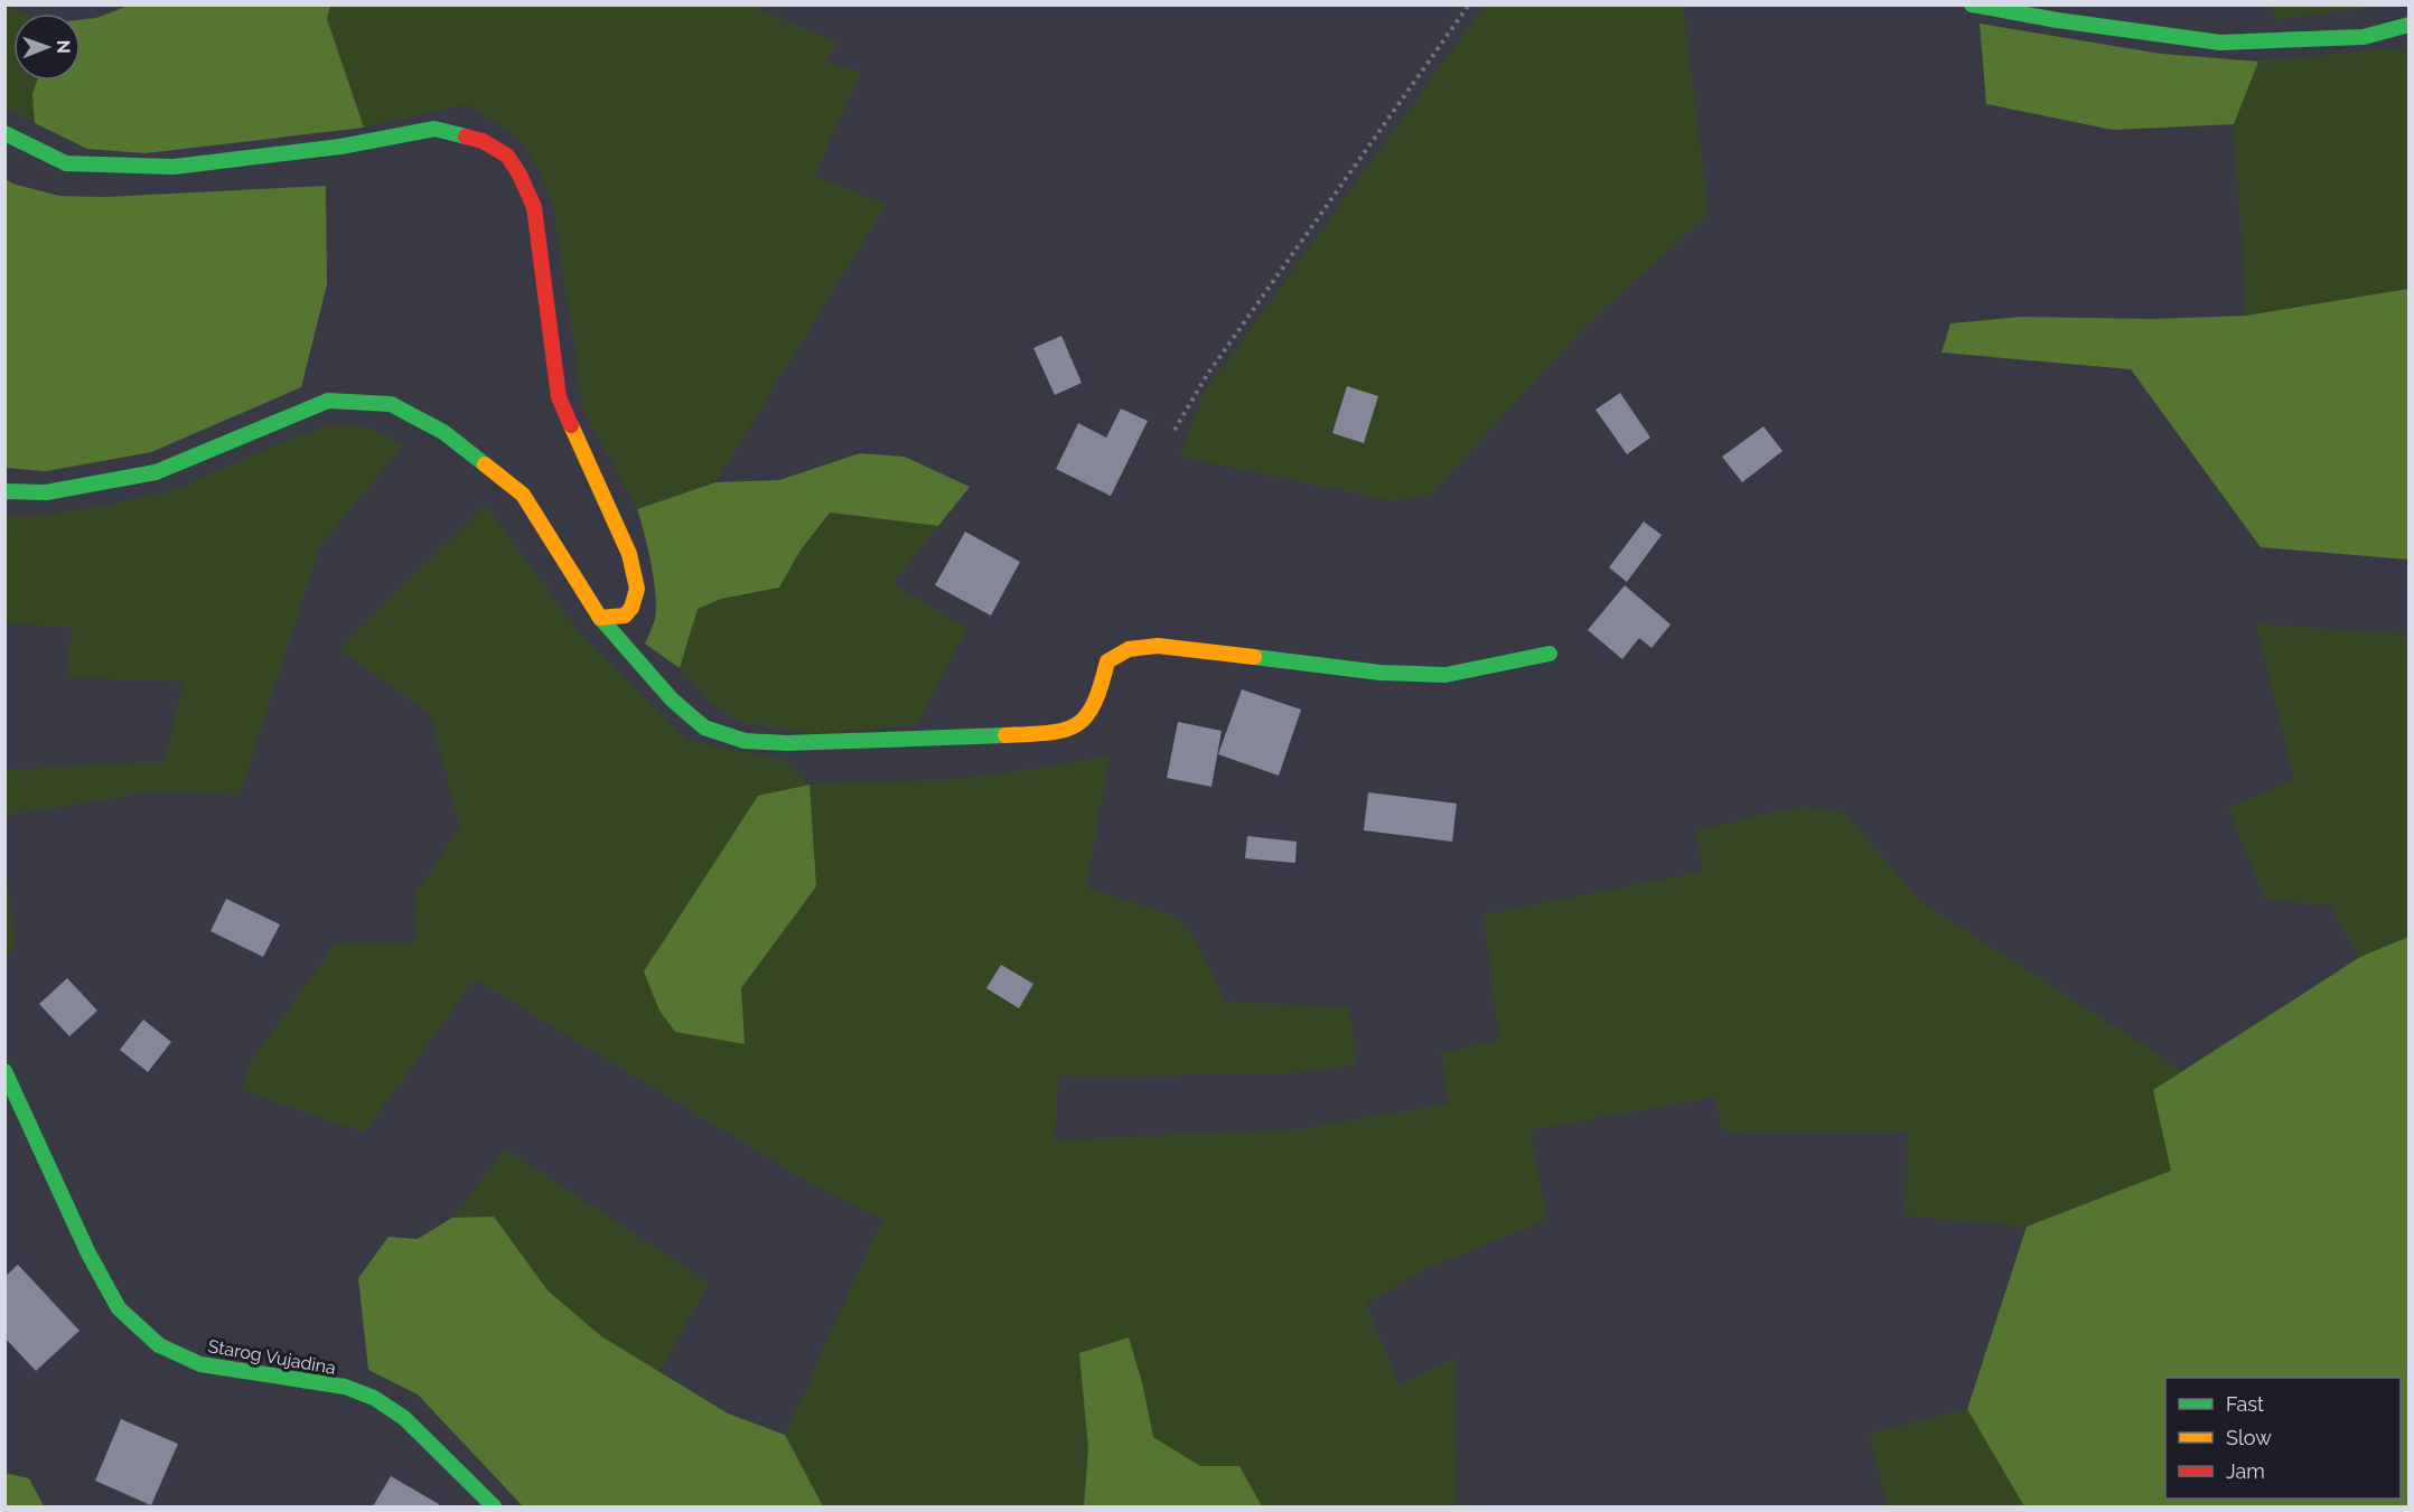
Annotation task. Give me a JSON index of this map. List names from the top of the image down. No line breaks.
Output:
{"streets":{"street":["Starog Vujadina"]},"legend":["Fast","Slow","Jam"],"north":"right"}
